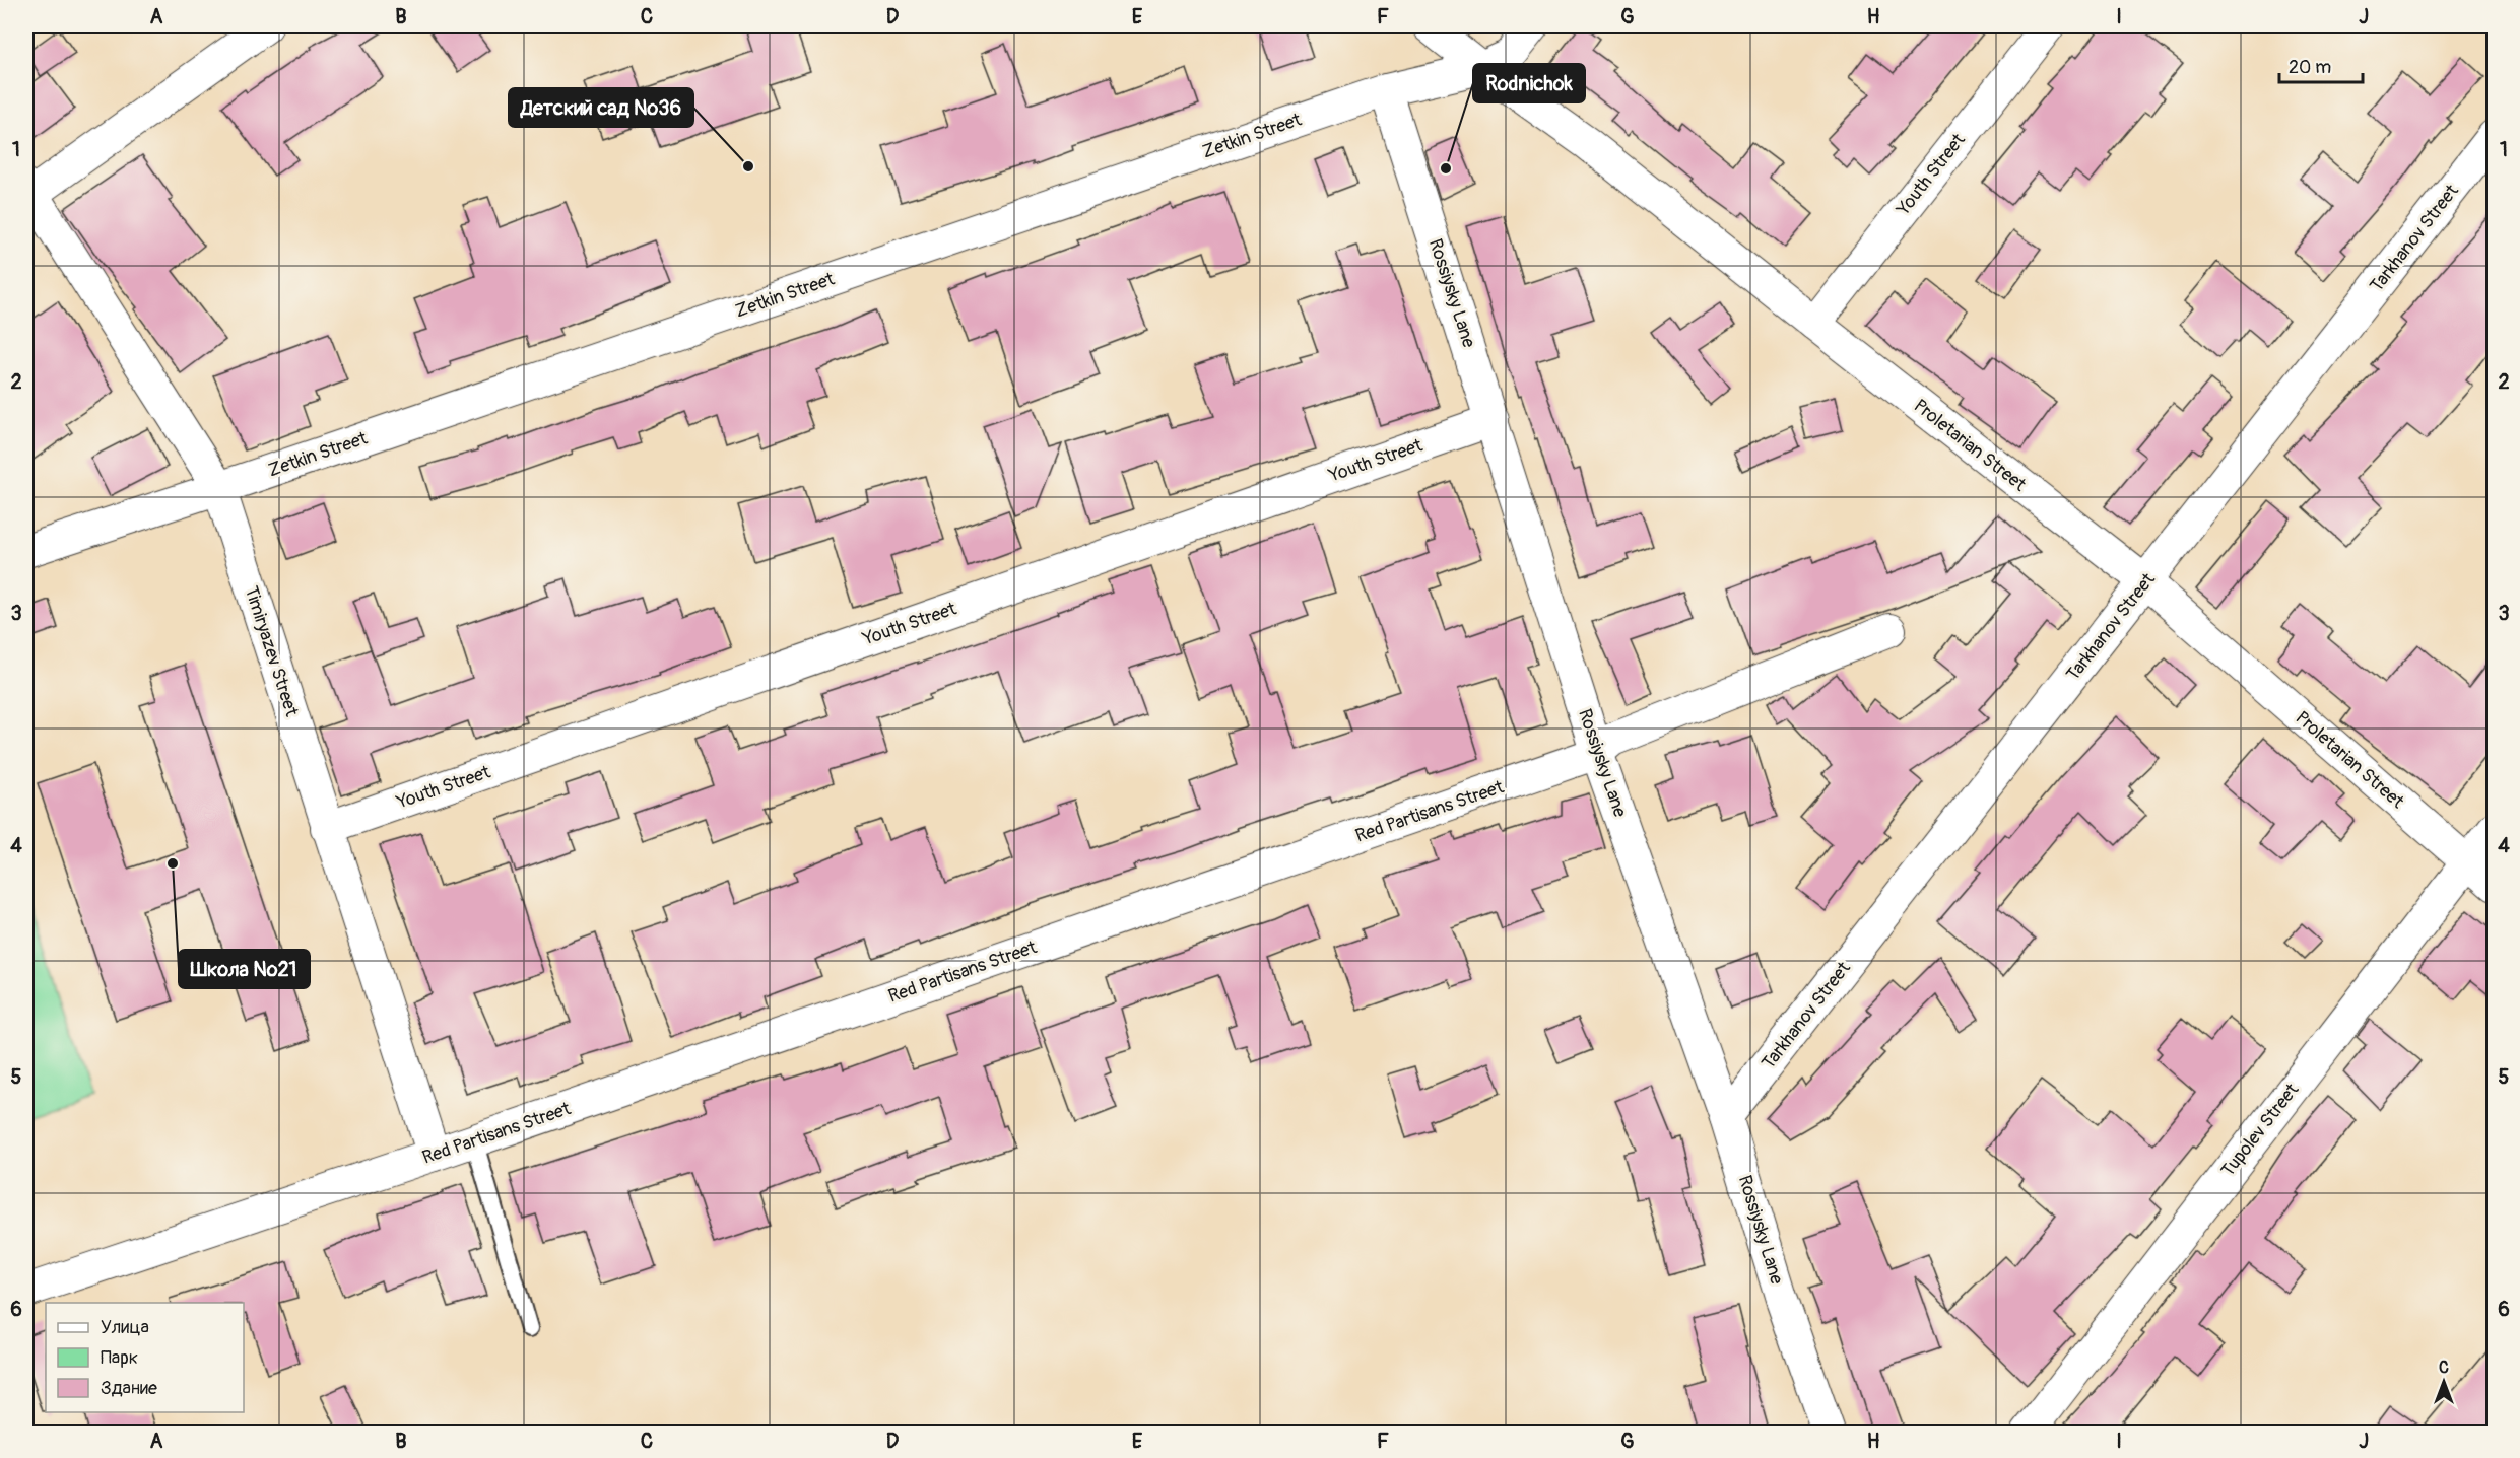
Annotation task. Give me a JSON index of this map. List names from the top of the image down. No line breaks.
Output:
{"streets":{"street":["Zetkin Street","Youth Street","Tarkhanov Street","Rossiysky Lane","Proletarian Street","Timiryazev Street","Red Partisans Street","Tupolev Street"]},"crossings":[["Zetkin Street","Rossiysky Lane"],["Zetkin Street","Proletarian Street"],["Zetkin Street","Timiryazev Street"],["Youth Street","Rossiysky Lane"],["Youth Street","Proletarian Street"],["Youth Street","Timiryazev Street"],["Tarkhanov Street","Rossiysky Lane"],["Tarkhanov Street","Proletarian Street"],["Rossiysky Lane","Red Partisans Street"],["Proletarian Street","Tupolev Street"],["Timiryazev Street","Red Partisans Street"]],"places":["Детский сад №36","Rodnichok","Школа №21"],"legend":["Улица","Парк","Здание"],"scale_bar":"20 m","north":"top","grid":{"columns":["A","B","C","D","E","F","G","H","I","J"],"rows":["1","2","3","4","5","6"]}}
